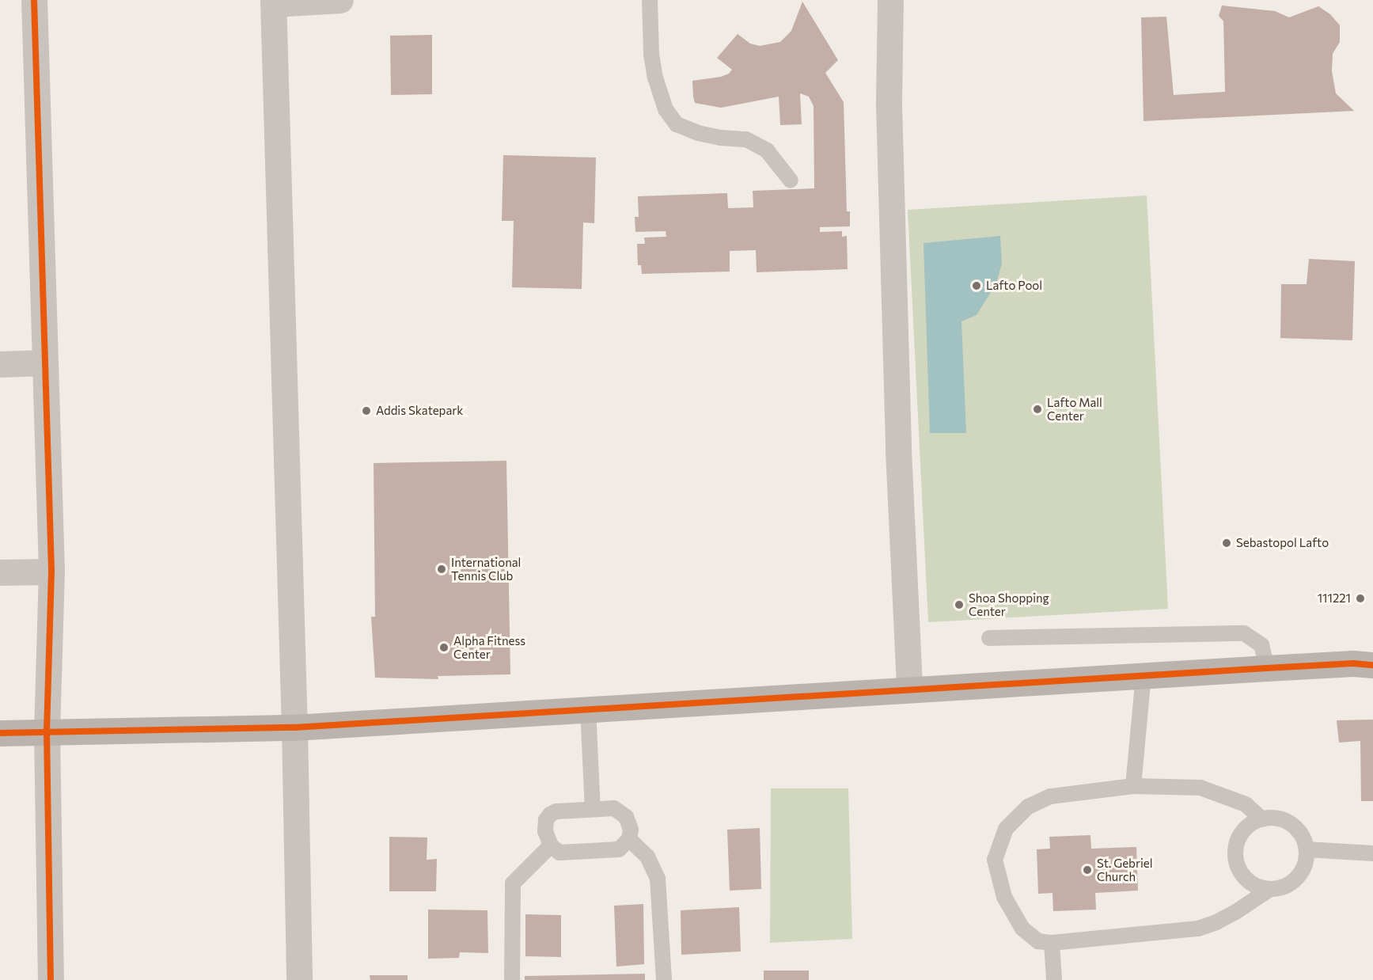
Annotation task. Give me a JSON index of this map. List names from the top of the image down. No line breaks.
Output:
{"places":["Lafto Pool","Lafto Mall Center","Addis Skatepark","Sebastopol Lafto","International Tennis Club","111221","Shoa Shopping Center","Alpha Fitness Center","St. Gebriel Church"]}
